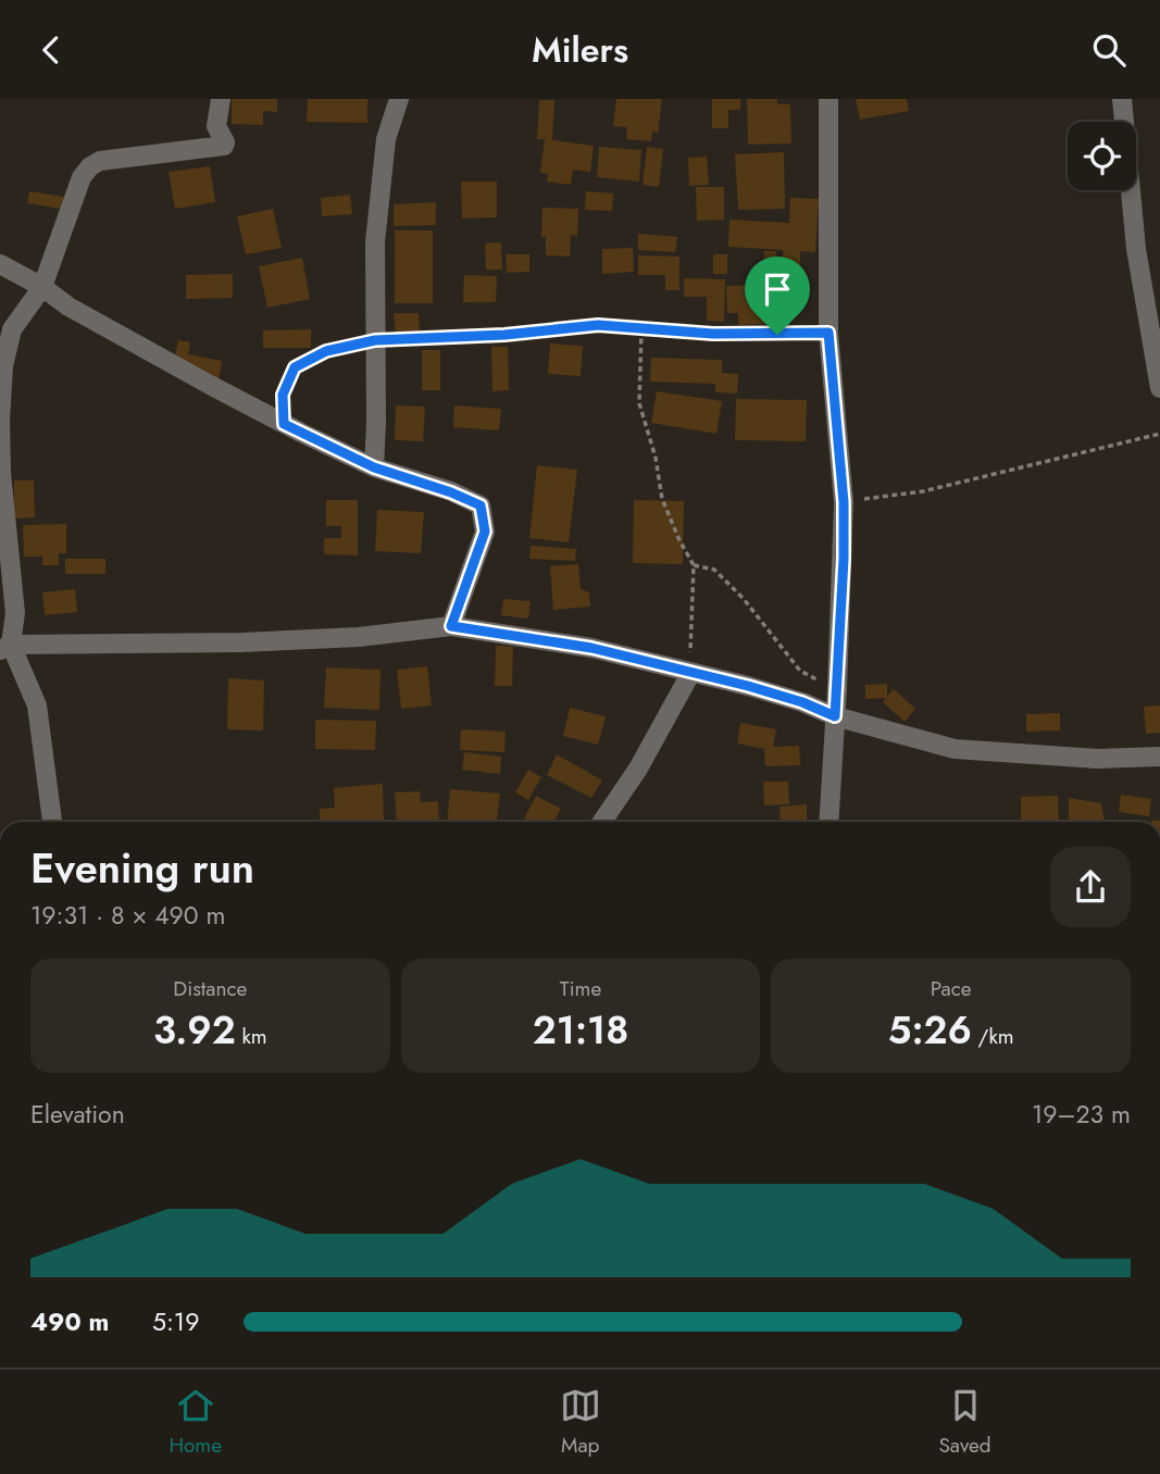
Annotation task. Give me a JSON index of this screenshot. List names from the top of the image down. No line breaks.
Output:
{"page":{"header":"Milers","heading":["Evening run","19:31 · 8 × 490 m"],"stats":[["Distance","3.92 km"],["Time","21:18"],["Pace","5:26 /km"]],"chart":["Elevation","19–23 m"],"list":[{"name":"490 m","note":"5:19"}],"tabs":["Home","Map","Saved"]}}
